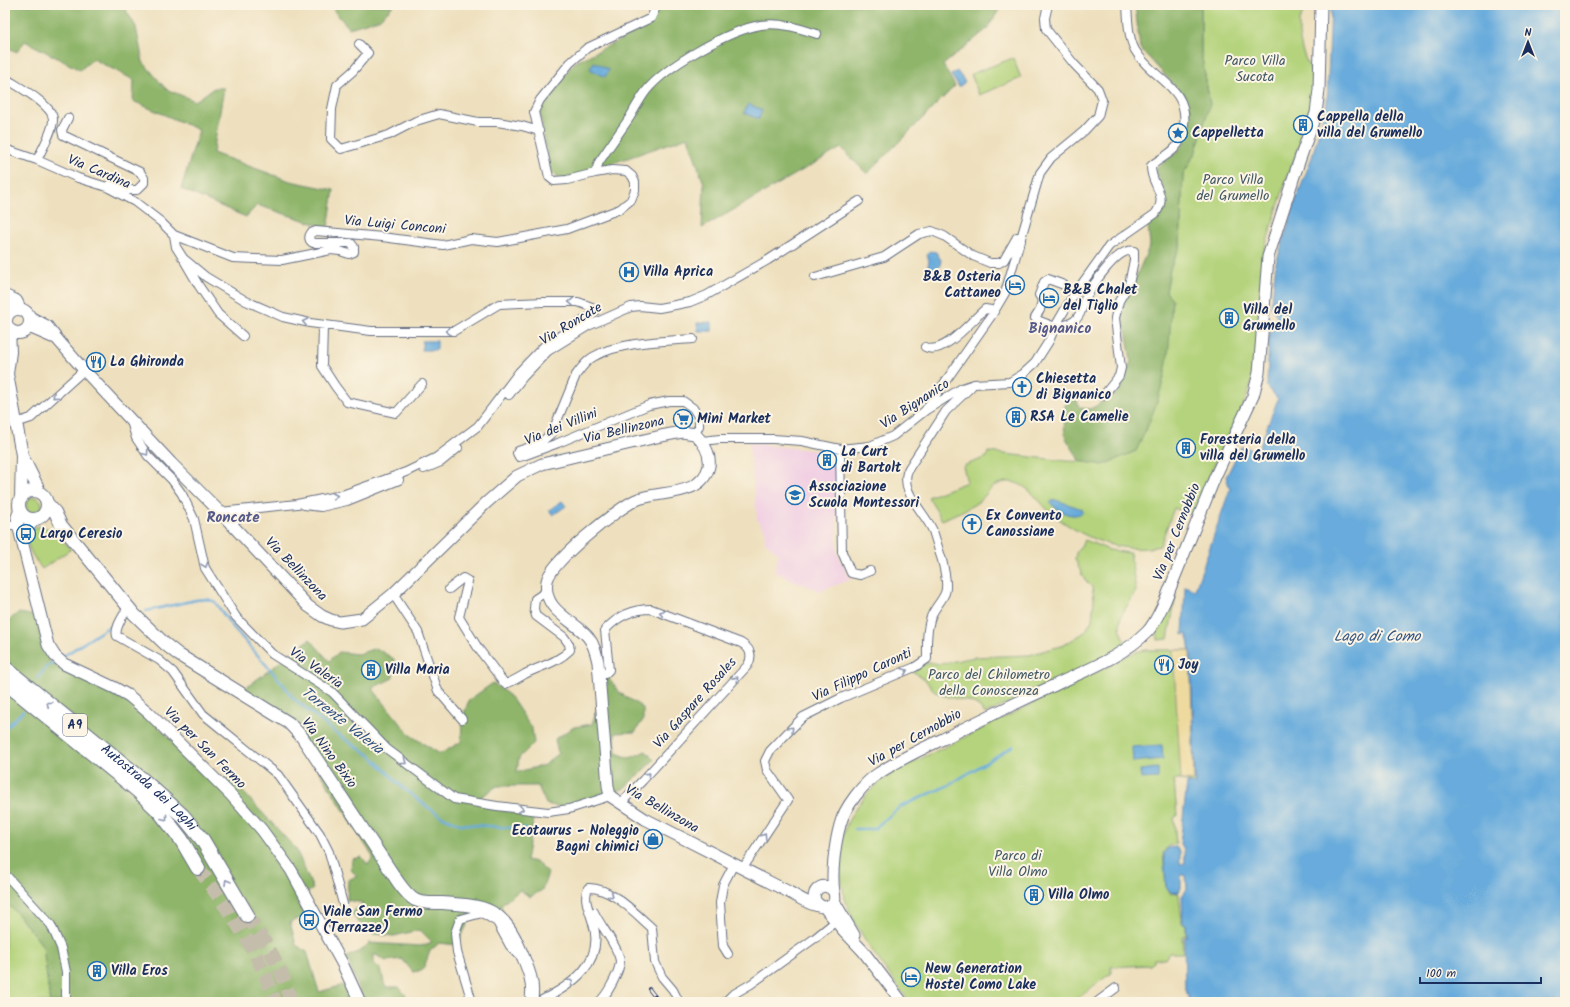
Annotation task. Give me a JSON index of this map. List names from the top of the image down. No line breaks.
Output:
{"streets":{"highway":["A9","Autostrada dei Laghi"],"main road":["Via Bellinzona","Via per Cernobbio","Via per San Fermo","Via Nino Bixio"],"street":["Via Cardina","Via Luigi Conconi","Via Roncate","Via Bignanico","Via dei Villini","Via Valeria","Via Filippo Caronti","Via Gaspare Rosales"]},"crossings":[["Via Cardina","Via Luigi Conconi"],["Via Bignanico","Via dei Villini"],["Via Bignanico","Via Bellinzona"],["Via Bignanico","Via Filippo Caronti"],["Via dei Villini","Via Bellinzona"],["Via Bellinzona","Via per Cernobbio"],["Via Bellinzona","Via Valeria"],["Via Bellinzona","Via Filippo Caronti"],["Via Bellinzona","Via Gaspare Rosales"],["Via per San Fermo","Via Nino Bixio"]],"one_way":["Via Valeria","Via Filippo Caronti"],"districts":["Bignanico","Roncate"],"water":["Lago di Como","Torrente Valeria"],"parks":["Parco Villa Sucota","Parco Villa del Grumello","Parco del Chilometro della Conoscenza","Parco di Villa Olmo"],"places":{"building":["Cappella della villa del Grumello","Villa del Grumello","RSA Le Camelie","Foresteria della villa del Grumello","La Curt di Bartolt","Villa Maria","Villa Olmo","Villa Eros"],"place":["Cappelletta"],"hospital":["Villa Aprica"],"hotel":["B&B Osteria Cattaneo","B&B Chalet del Tiglio","New Generation Hostel Como Lake"],"restaurant":["La Ghironda","Joy"],"church":["Chiesetta di Bignanico","Ex Convento Canossiane"],"supermarket":["Mini Market"],"school or university":["Associazione Scuola Montessori"],"bus stop":["Largo Ceresio","Viale San Fermo (Terrazze)"],"shop":["Ecotaurus - Noleggio Bagni chimici"]},"scale_bar":"100 m","north":"top"}
